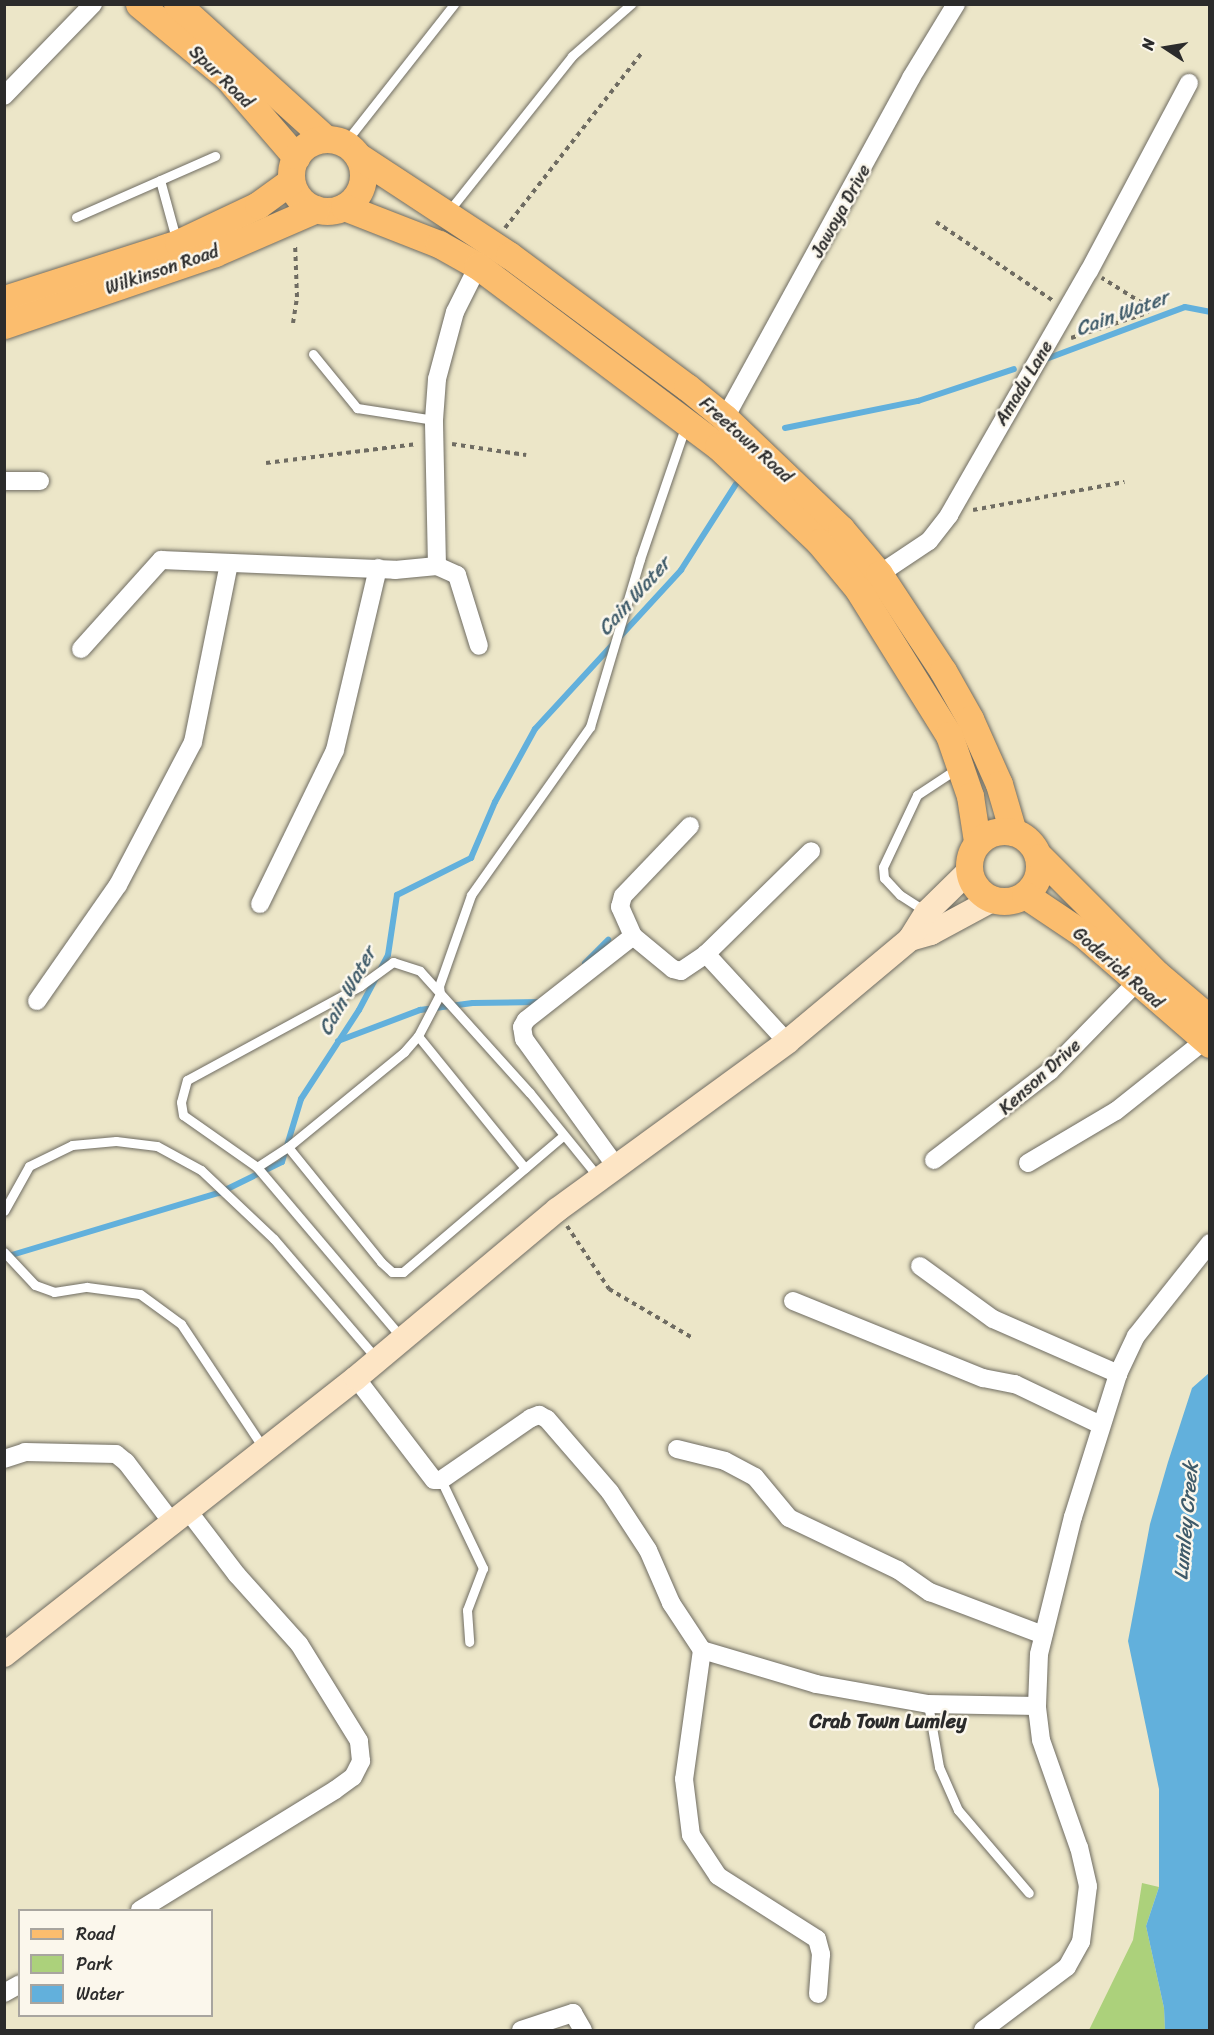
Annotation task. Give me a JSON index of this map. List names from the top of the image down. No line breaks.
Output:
{"streets":{"main road":["Spur Road","Wilkinson Road","Freetown Road","Goderich Road"],"street":["Jawoya Drive","Amadu Lane","Kenson Drive"]},"crossings":[["Spur Road","Wilkinson Road"],["Spur Road","Freetown Road"],["Jawoya Drive","Freetown Road"],["Wilkinson Road","Freetown Road"],["Amadu Lane","Freetown Road"],["Freetown Road","Goderich Road"],["Goderich Road","Kenson Drive"]],"districts":["Crab Town Lumley"],"water":["Cain Water","Lumley Creek"],"legend":["Road","Park","Water"],"north":"left"}
